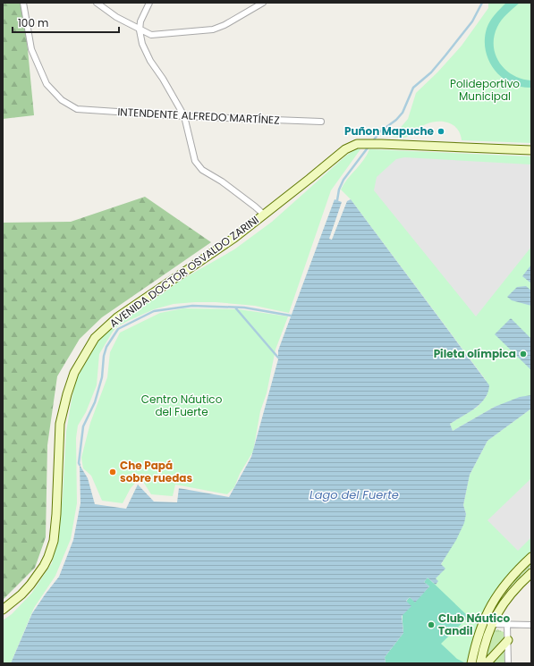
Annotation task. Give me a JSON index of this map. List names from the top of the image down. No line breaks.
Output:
{"streets":{"main road":["AVENIDA DOCTOR OSVALDO ZARINI"],"street":["INTENDENTE ALFREDO MARTÍNEZ"]},"water":["Lago del Fuerte"],"parks":["Polideportivo Municipal","Centro Náutico del Fuerte"],"places":["Puñon Mapuche","Pileta olímpica","Che Papá sobre ruedas","Club Náutico Tandil"],"scale_bar":"100 m"}
